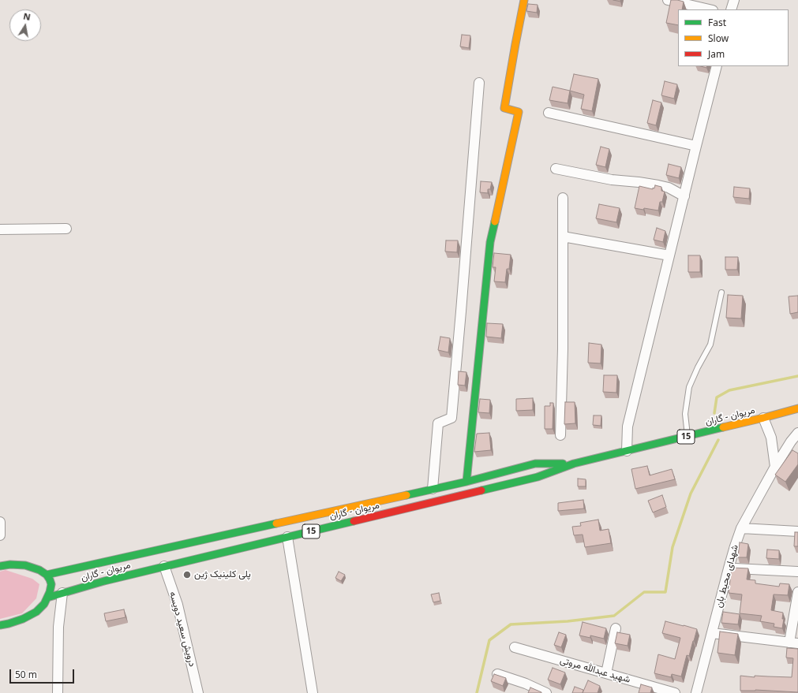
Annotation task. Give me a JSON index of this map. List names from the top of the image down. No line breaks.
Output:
{"streets":{"main road":["مریوان - گاران","15"],"street":["شهدای محیط بان","درویش سعید دویسه","شهید عبدالله مروتی"]},"crossings":[["مریوان - گاران","درویش سعید دویسه"]],"places":["پلی کلینیک ژین"],"legend":["Fast","Slow","Jam"],"scale_bar":"50 m","north":"top"}
